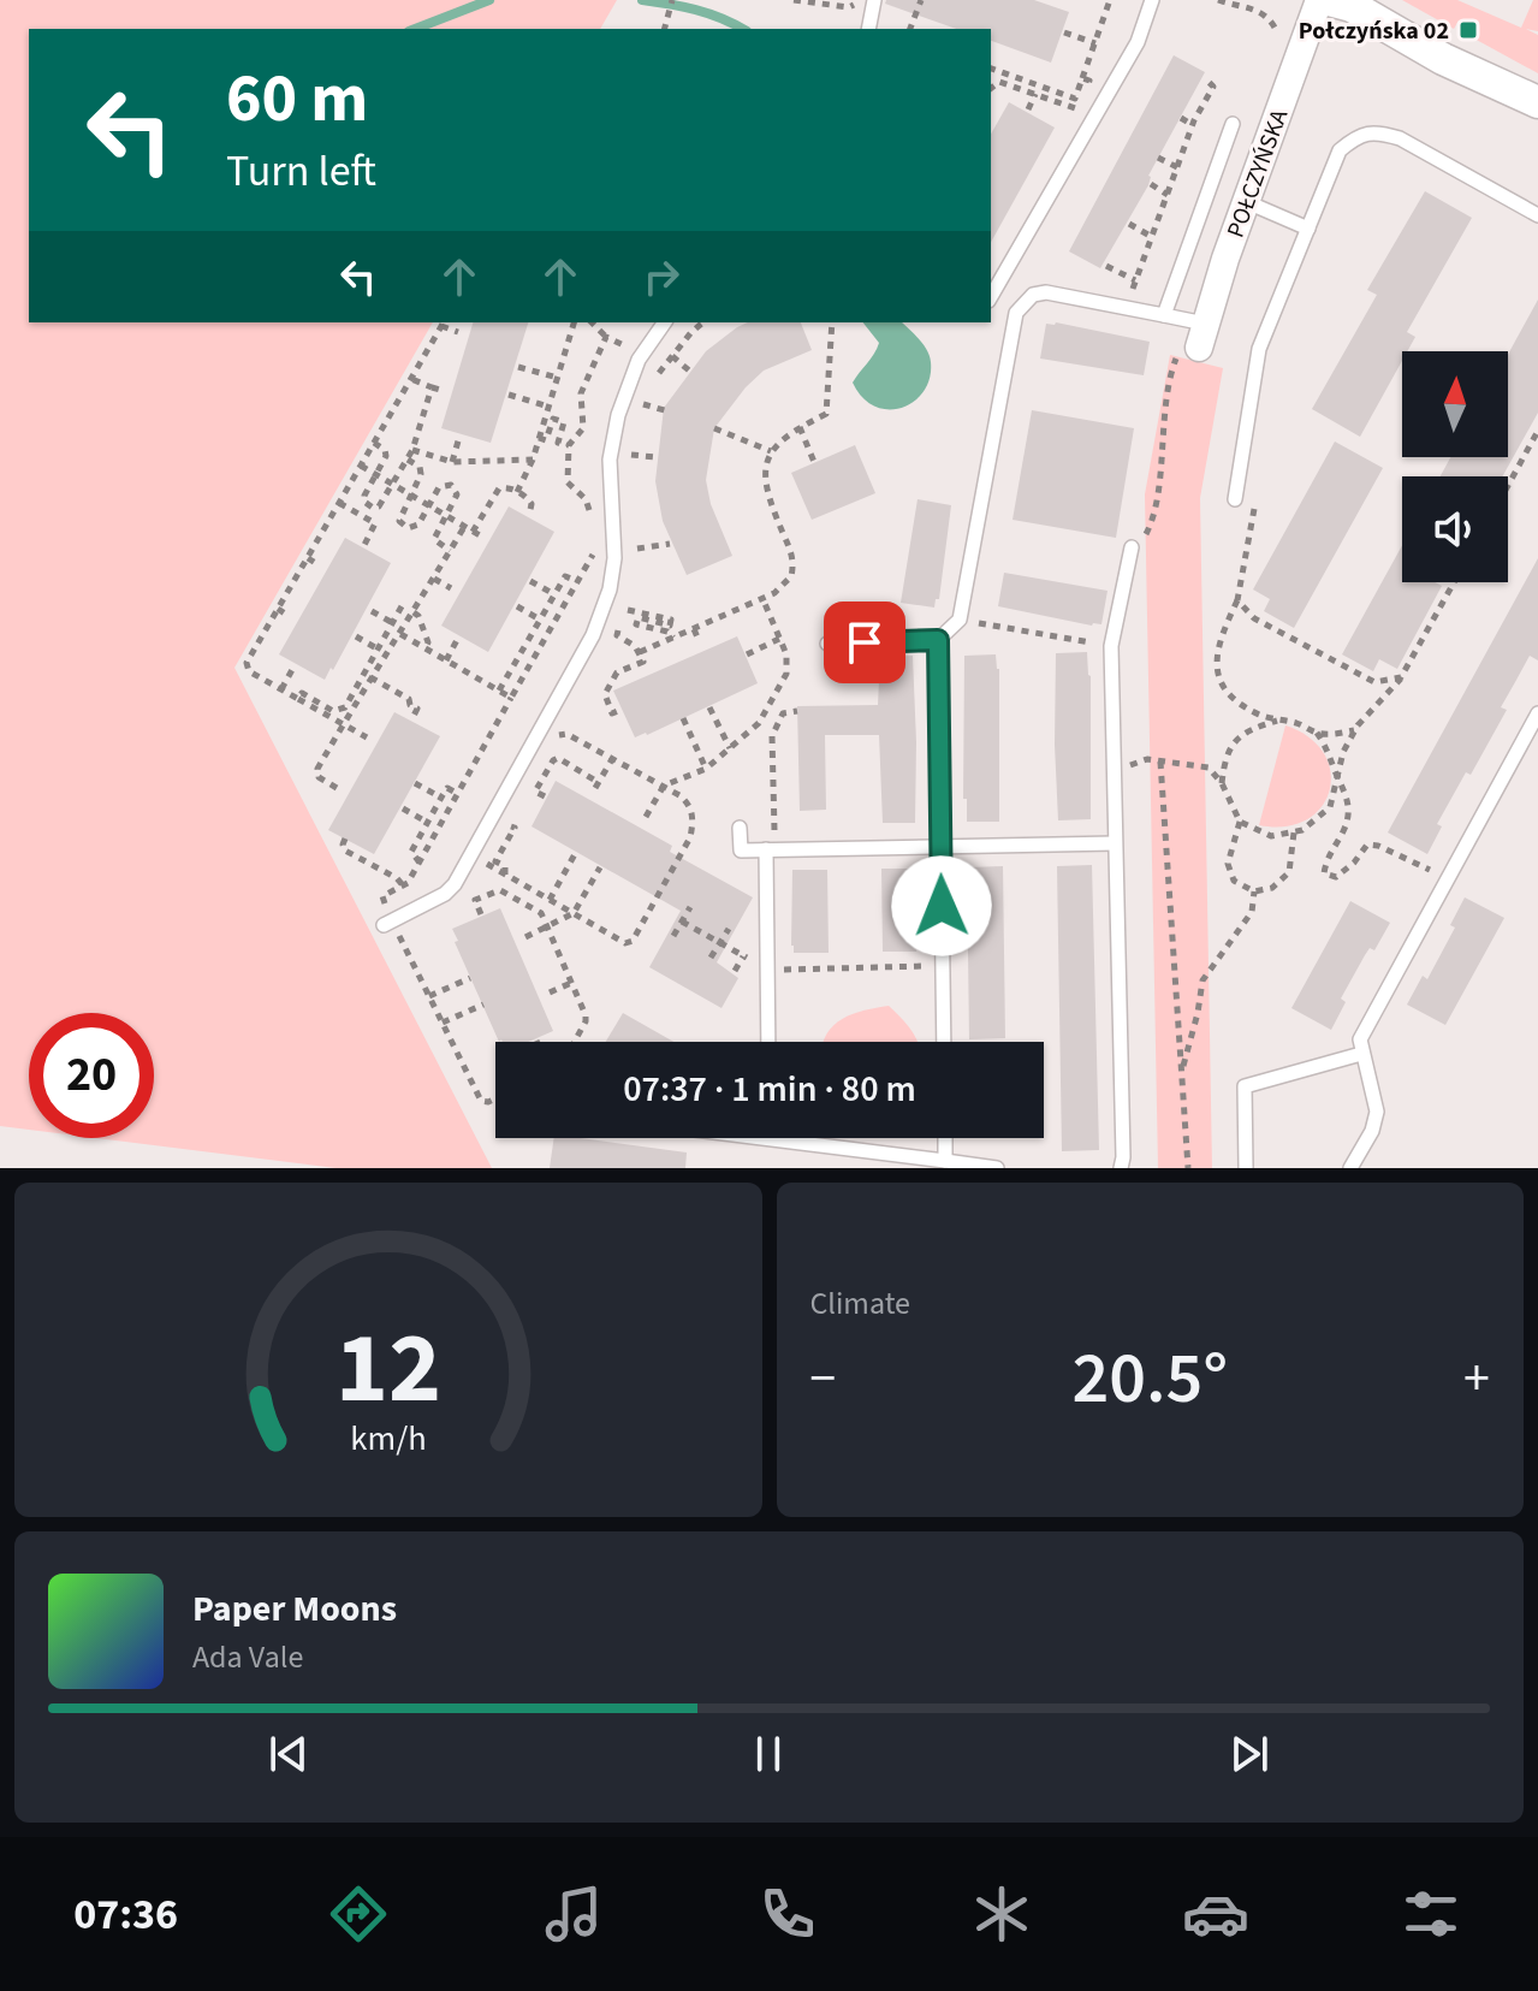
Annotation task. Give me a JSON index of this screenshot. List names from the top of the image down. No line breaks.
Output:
{"streets":{"street":["POŁCZYŃSKA"]},"places":{"transit":["Połczyńska 02"]},"north":"top","page":{"turn":["60 m","Turn left"],"limit":"20","trip":"07:37 · 1 min · 80 m","tile":"Climate","heat":["−","20.5°","+"],"song":["Paper Moons","Ada Vale"],"tabs":"07:36","gauge":["12","km/h"]}}
